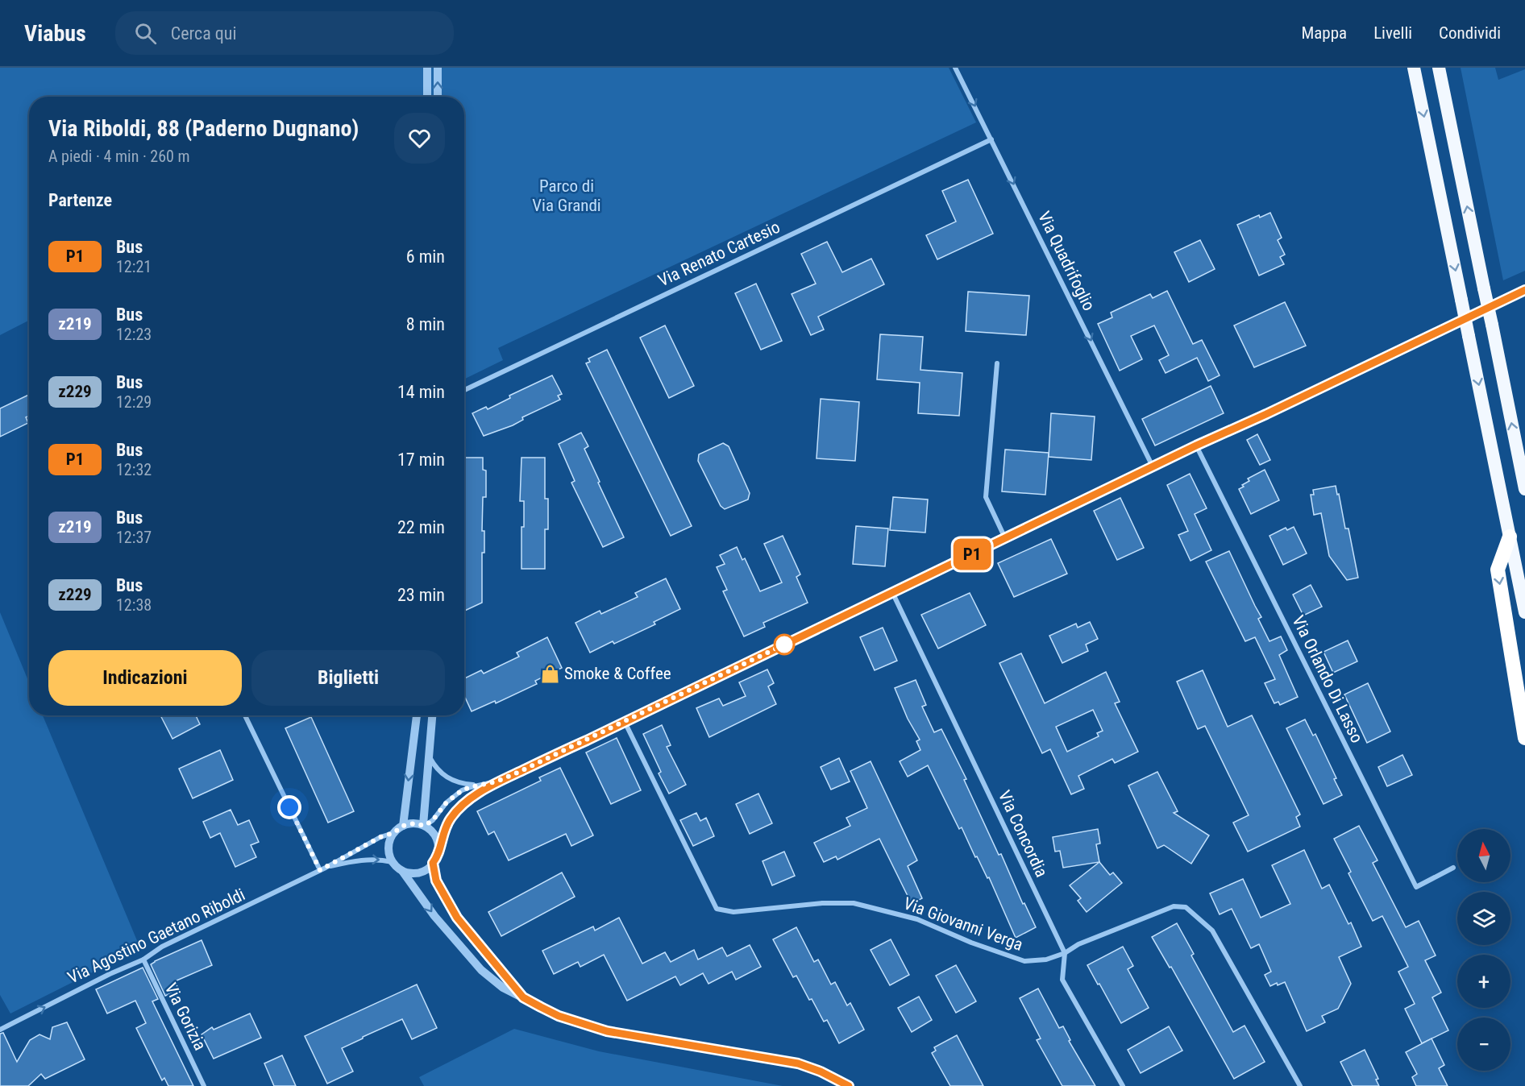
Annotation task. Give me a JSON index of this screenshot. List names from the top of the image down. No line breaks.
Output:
{"streets":{"street":["Via Renato Cartesio","Via Quadrifoglio","Via Orlando Di Lasso","Via Concordia","Via Giovanni Verga","Via Agostino Gaetano Riboldi","Via Gorizia"]},"crossings":[["Via Renato Cartesio","Via Quadrifoglio"],["Via Concordia","Via Giovanni Verga"],["Via Agostino Gaetano Riboldi","Via Gorizia"]],"one_way":["Via Quadrifoglio"],"parks":["Parco di Via Grandi"],"places":{"shop":["Smoke & Coffee"]},"lines":["bus line P1"],"north":"top","page":{"header":"Viabus","search":"Cerca qui","nav":["Mappa","Livelli","Condividi"],"on_map":"P1","heading":[["Via Riboldi, 88 (Paderno Dugnano)","A piedi · 4 min · 260 m"],"Partenze"],"list":[{"mark":"P1","name":"Bus","note":"12:21","value":"6 min"},{"mark":"z219","name":"Bus","note":"12:23","value":"8 min"},{"mark":"z229","name":"Bus","note":"12:29","value":"14 min"},{"mark":"P1","name":"Bus","note":"12:32","value":"17 min"},{"mark":"z219","name":"Bus","note":"12:37","value":"22 min"},{"mark":"z229","name":"Bus","note":"12:38","value":"23 min"}],"buttons":["Indicazioni","Biglietti"],"map_buttons":["+","−"]}}
